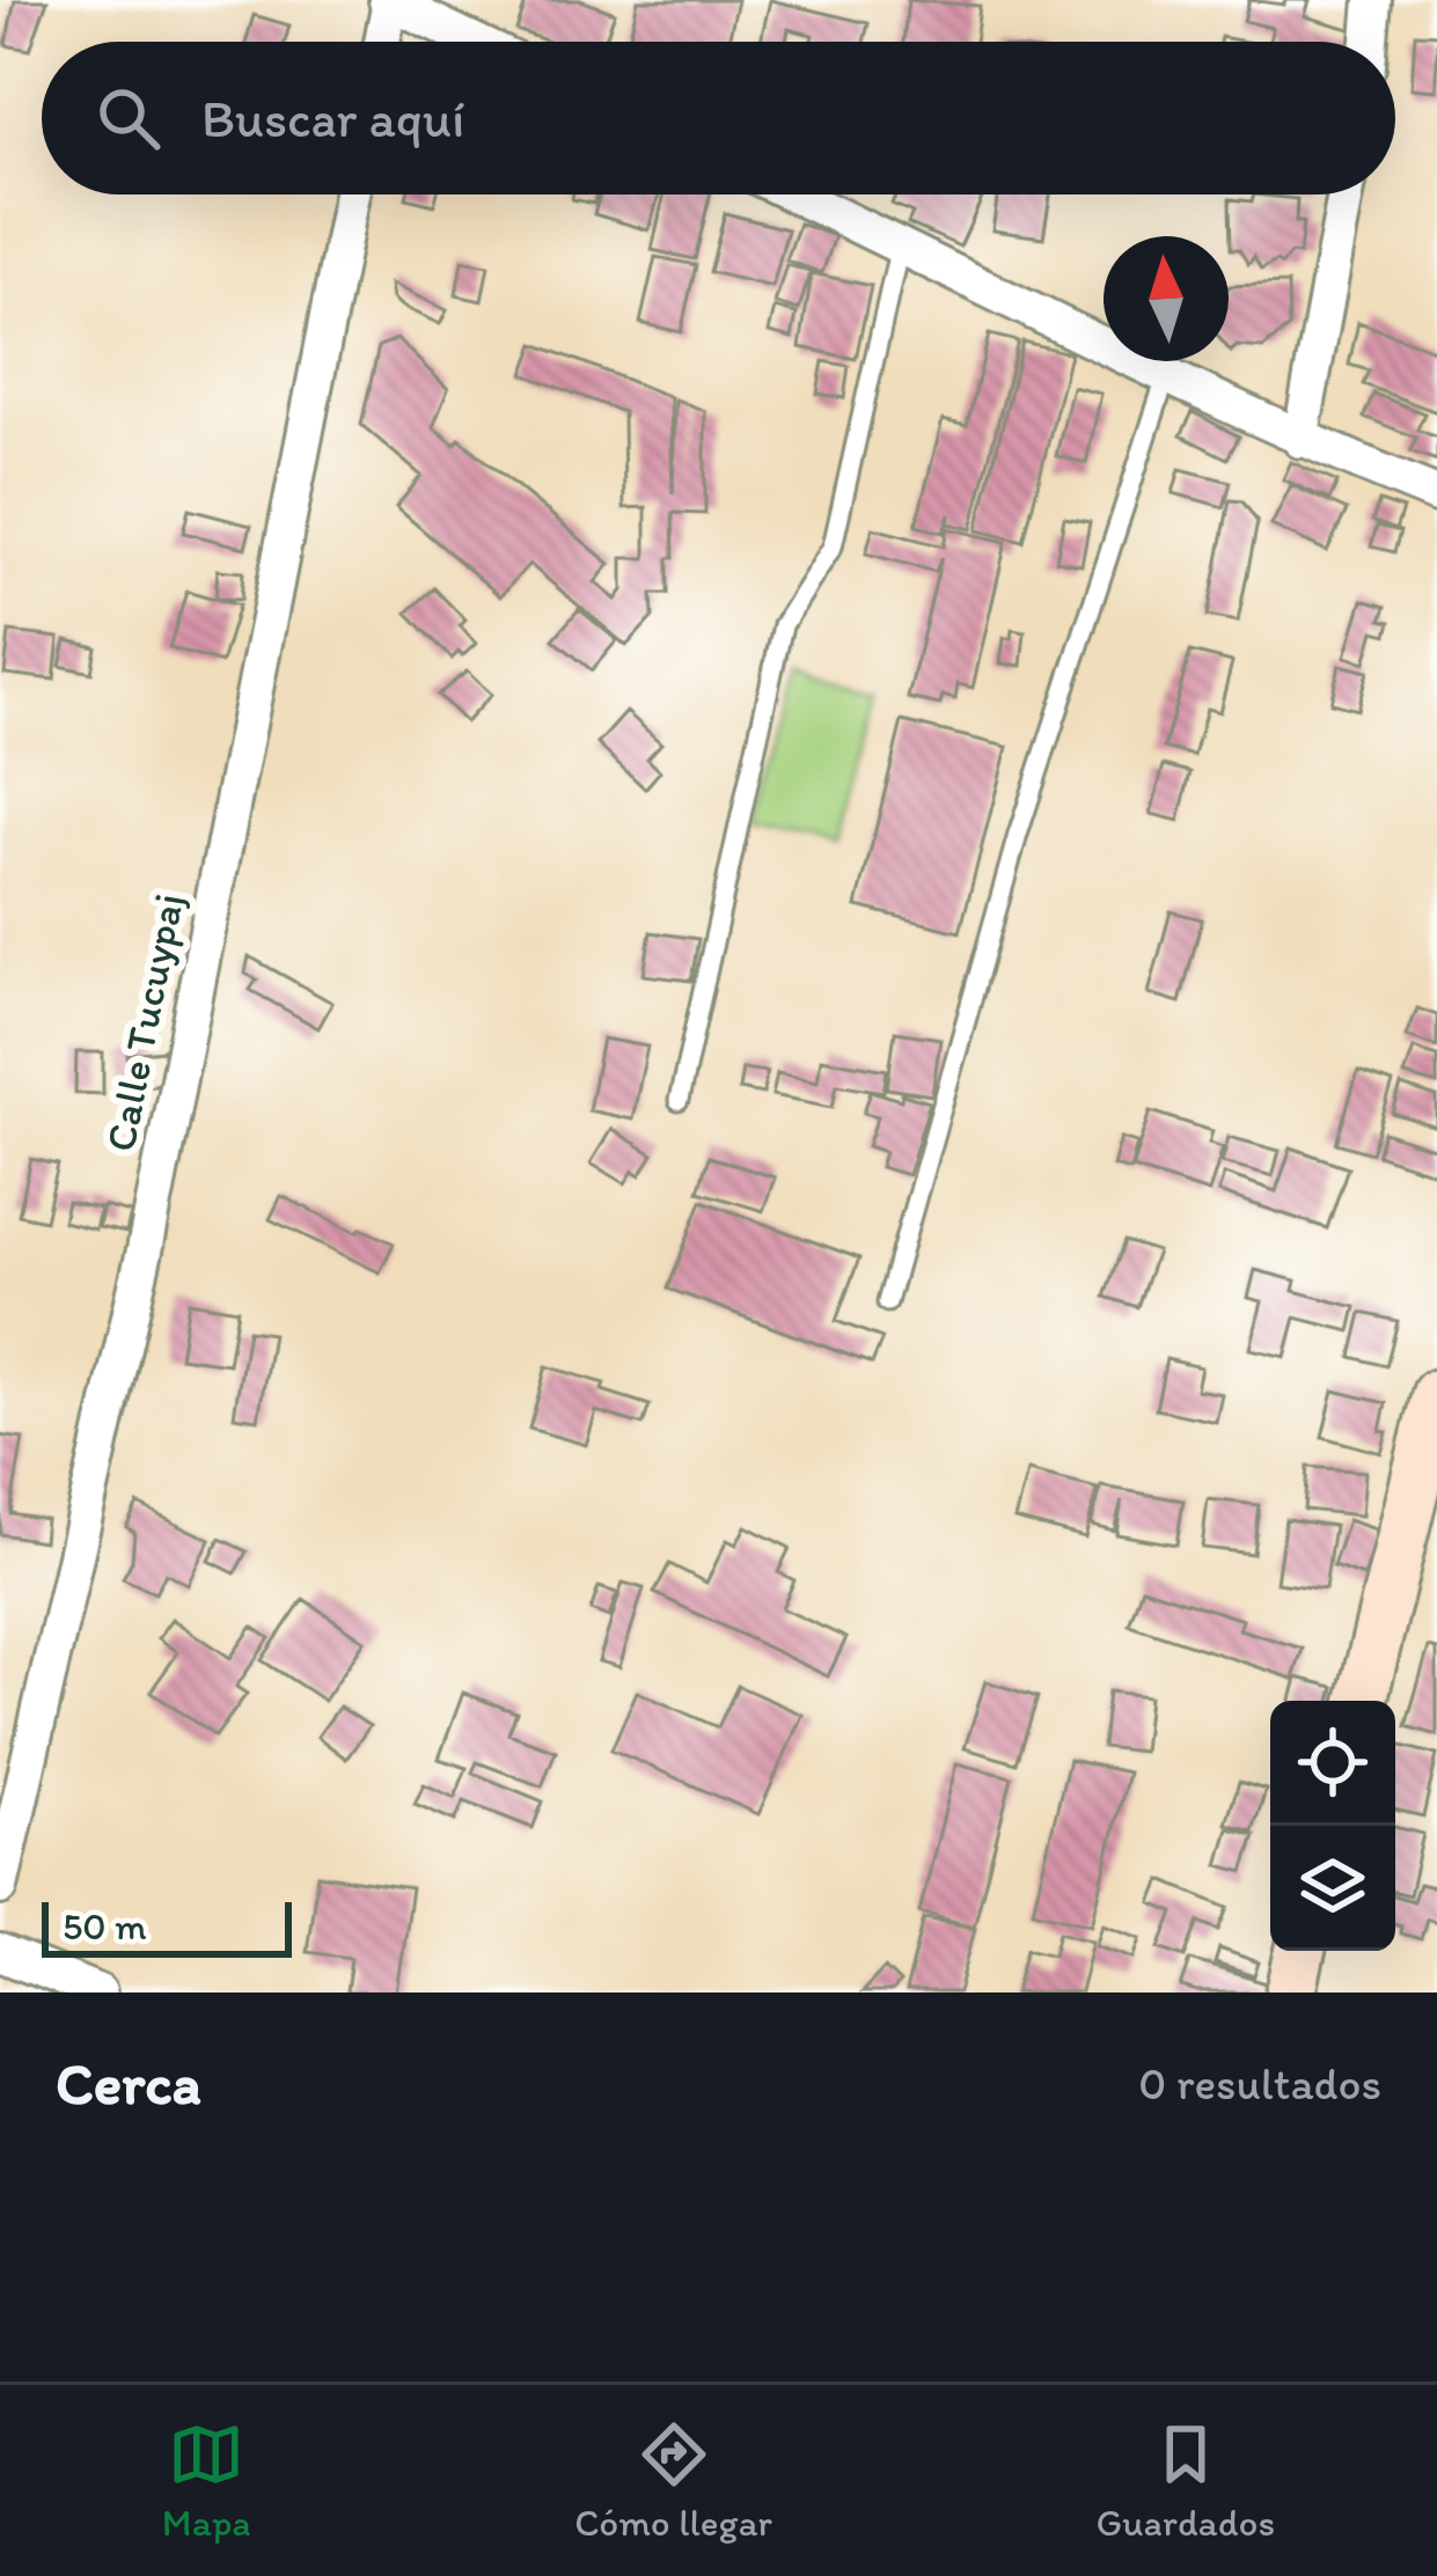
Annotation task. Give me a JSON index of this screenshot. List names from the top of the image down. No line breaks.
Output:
{"streets":{"street":["Calle Tucuypaj"]},"scale_bar":"50 m","north":"top","page":{"search":"Buscar aquí","scale":"50 m","heading":["Cerca","0 resultados"],"nav":["Mapa","Cómo llegar","Guardados"]}}
